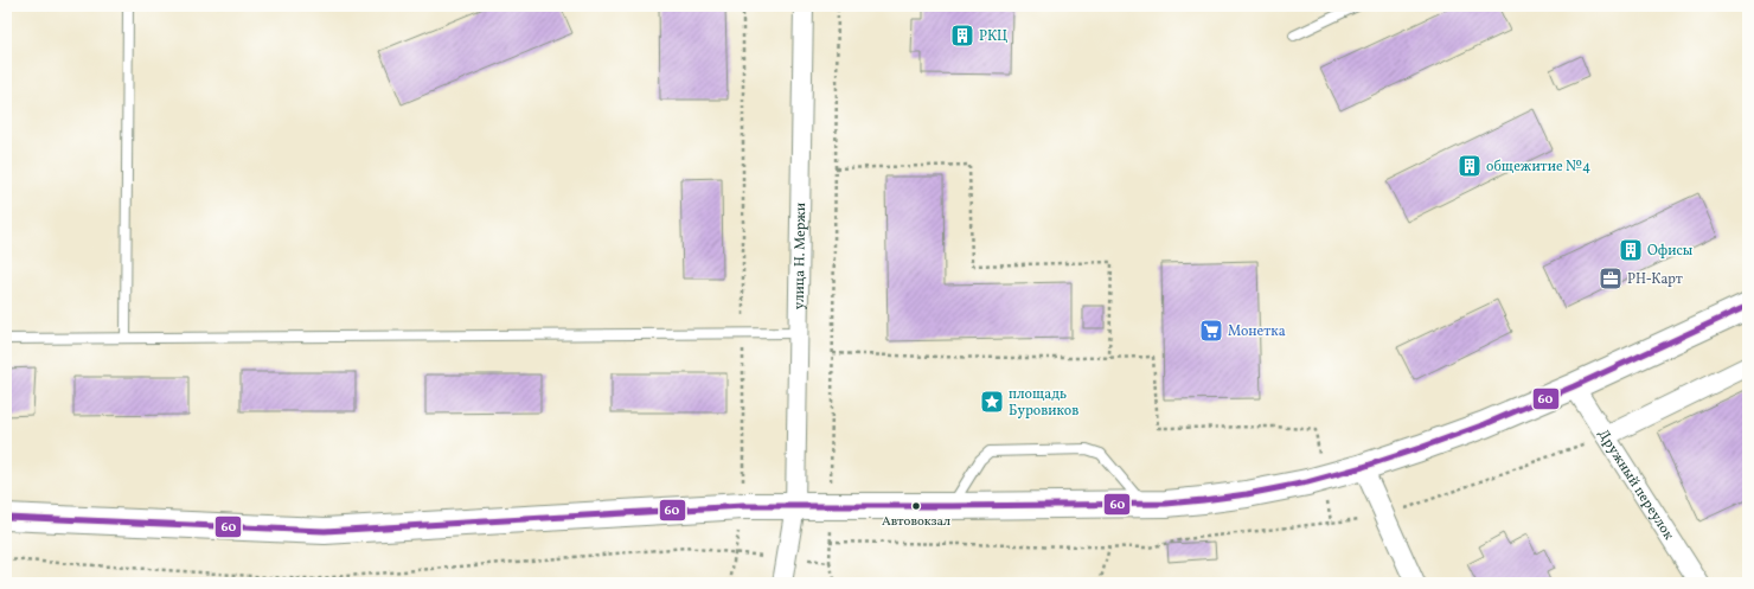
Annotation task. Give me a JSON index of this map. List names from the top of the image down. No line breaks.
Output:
{"streets":{"street":["улица Н. Мержи","Дружный переулок"]},"places":{"building":["РКЦ","общежитие №4","Офисы"],"office":["РН-Карт"],"supermarket":["Монетка"],"place":["площадь Буровиков"],"other":["Автовокзал"]},"lines":["transit line 60"]}
